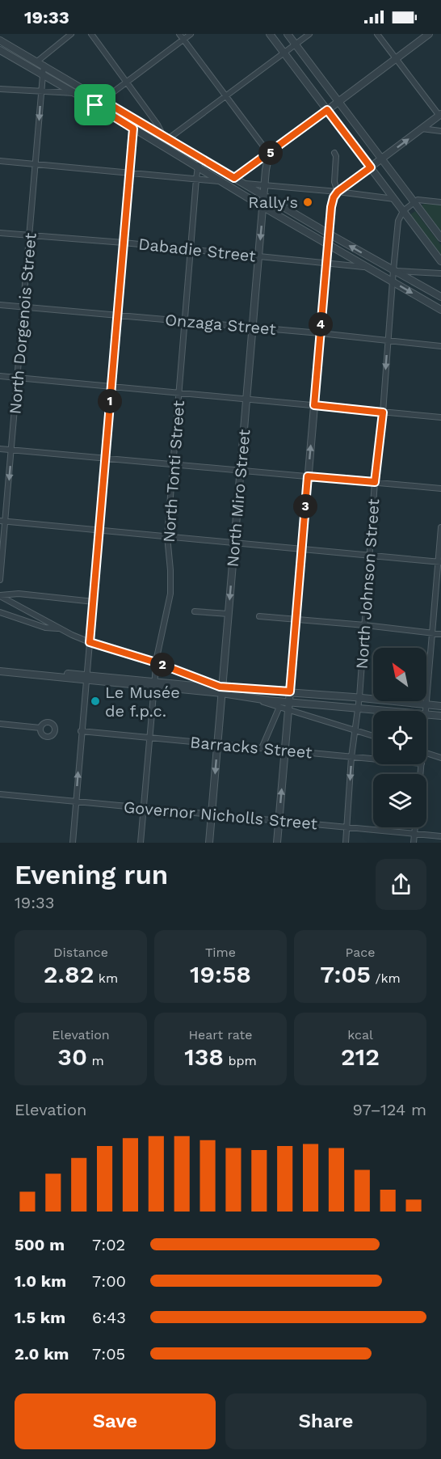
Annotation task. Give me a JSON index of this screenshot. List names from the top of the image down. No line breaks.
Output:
{"streets":{"street":["Dabadie Street","North Dorgenois Street","Onzaga Street","North Tonti Street","North Miro Street","North Johnson Street","Barracks Street","Governor Nicholls Street"]},"crossings":[["Dabadie Street","North Dorgenois Street"],["Dabadie Street","North Tonti Street"],["Dabadie Street","North Miro Street"],["North Dorgenois Street","Onzaga Street"],["Onzaga Street","North Tonti Street"],["Onzaga Street","North Miro Street"],["Onzaga Street","North Johnson Street"],["North Tonti Street","Barracks Street"],["North Tonti Street","Governor Nicholls Street"],["North Miro Street","Barracks Street"],["North Miro Street","Governor Nicholls Street"],["North Johnson Street","Barracks Street"],["North Johnson Street","Governor Nicholls Street"]],"places":["Rally's","Le Musée de f.p.c."],"north":"top left","page":{"status":"19:33","pins":["5","4","1","3","2"],"heading":["Evening run","19:33"],"stats":[["Distance","2.82 km"],["Time","19:58"],["Pace","7:05 /km"],["Elevation","30 m"],["Heart rate","138 bpm"],["kcal","212"]],"chart":["Elevation","97–124 m"],"list":[{"name":"500 m","note":"7:02"},{"name":"1.0 km","note":"7:00"},{"name":"1.5 km","note":"6:43"},{"name":"2.0 km","note":"7:05"}],"buttons":["Save","Share"]}}
